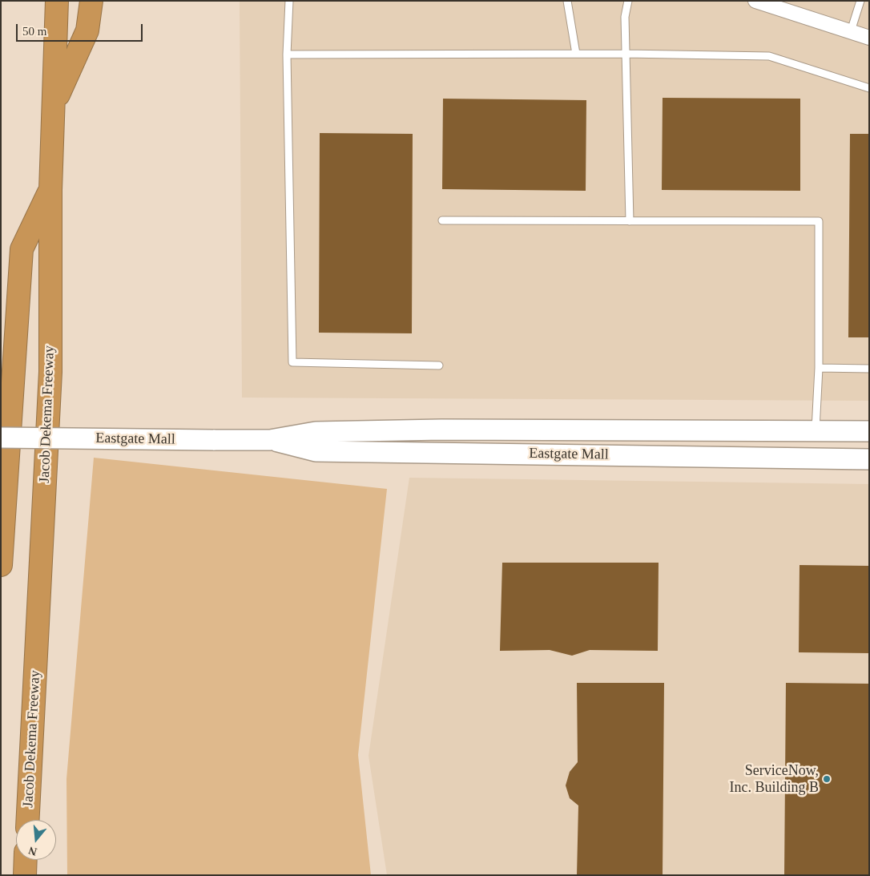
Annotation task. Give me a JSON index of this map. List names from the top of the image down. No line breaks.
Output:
{"streets":{"highway":["Jacob Dekema Freeway"],"main road":["Eastgate Mall"]},"places":["ServiceNow, Inc. Building B"],"scale_bar":"50 m","north":"bottom"}
